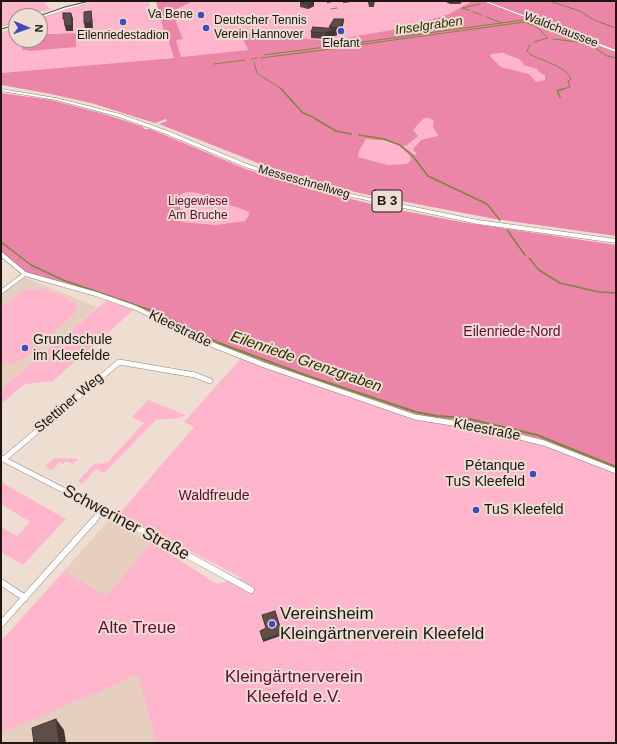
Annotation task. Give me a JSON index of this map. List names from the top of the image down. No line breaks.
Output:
{"streets":{"highway":["Messeschnellweg","B 3"],"street":["Waldchaussee","Kleestraße","Stettiner Weg","Schweriner Straße"]},"crossings":[["Stettiner Weg","Schweriner Straße"]],"water":["Inselgraben","Eilenriede Grenzgraben"],"parks":["Liegewiese Am Bruche","Eilenriede-Nord","Waldfreude","Alte Treue","Kleingärtnerverein Kleefeld e.V."],"places":["Va Bene","Eilenriedestadion","Deutscher Tennis Verein Hannover","Elefant","Grundschule im Kleefelde","Pétanque TuS Kleefeld","TuS Kleefeld","Vereinsheim Kleingärtnerverein Kleefeld"],"north":"right"}
